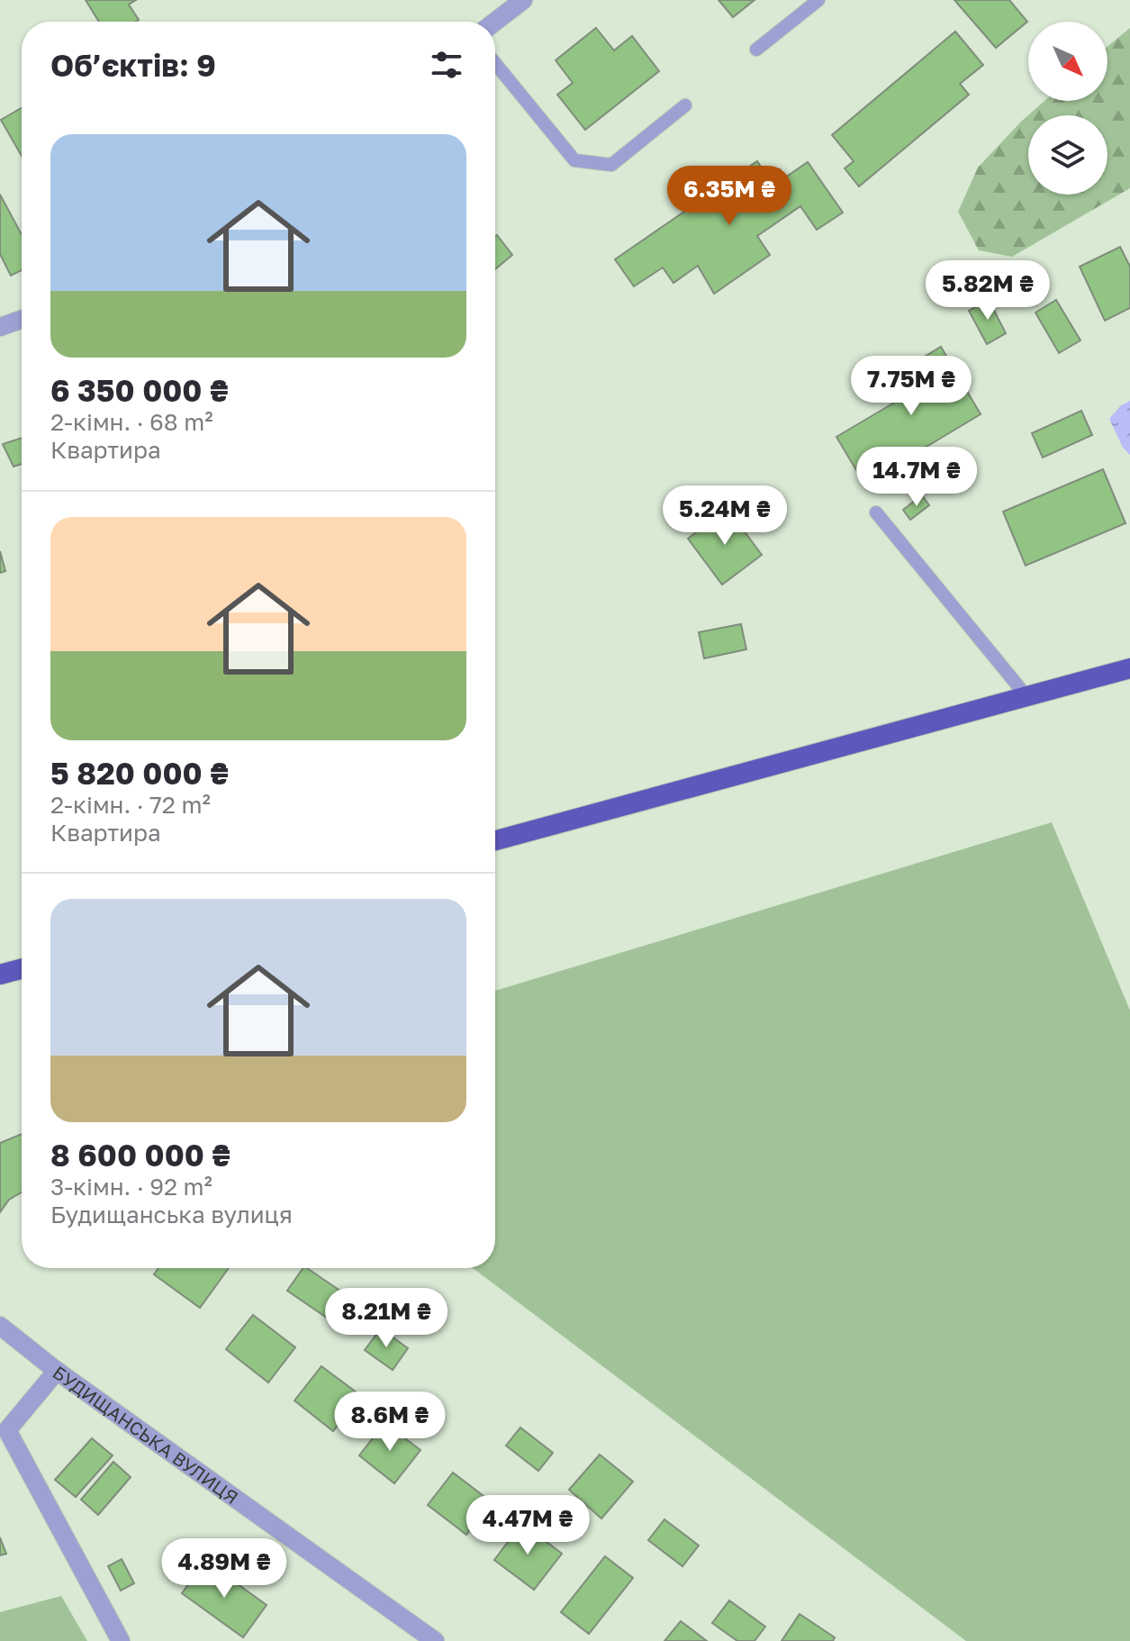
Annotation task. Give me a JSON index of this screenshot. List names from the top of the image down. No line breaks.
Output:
{"streets":{"street":["БУДИЩАНСЬКА ВУЛИЦЯ"]},"north":"bottom right","page":{"heading":"Об’єктів: 9","list":[{"name":"6 350 000 ₴","note":"2-кімн. · 68 m² · Квартира"},{"name":"5 820 000 ₴","note":"2-кімн. · 72 m² · Квартира"},{"name":"8 600 000 ₴","note":"3-кімн. · 92 m² · Будищанська вулиця"}],"price":["6.35M ₴","5.82M ₴","7.75M ₴","14.7M ₴","5.24M ₴","8.21M ₴","8.6M ₴","4.47M ₴","4.89M ₴"]}}
